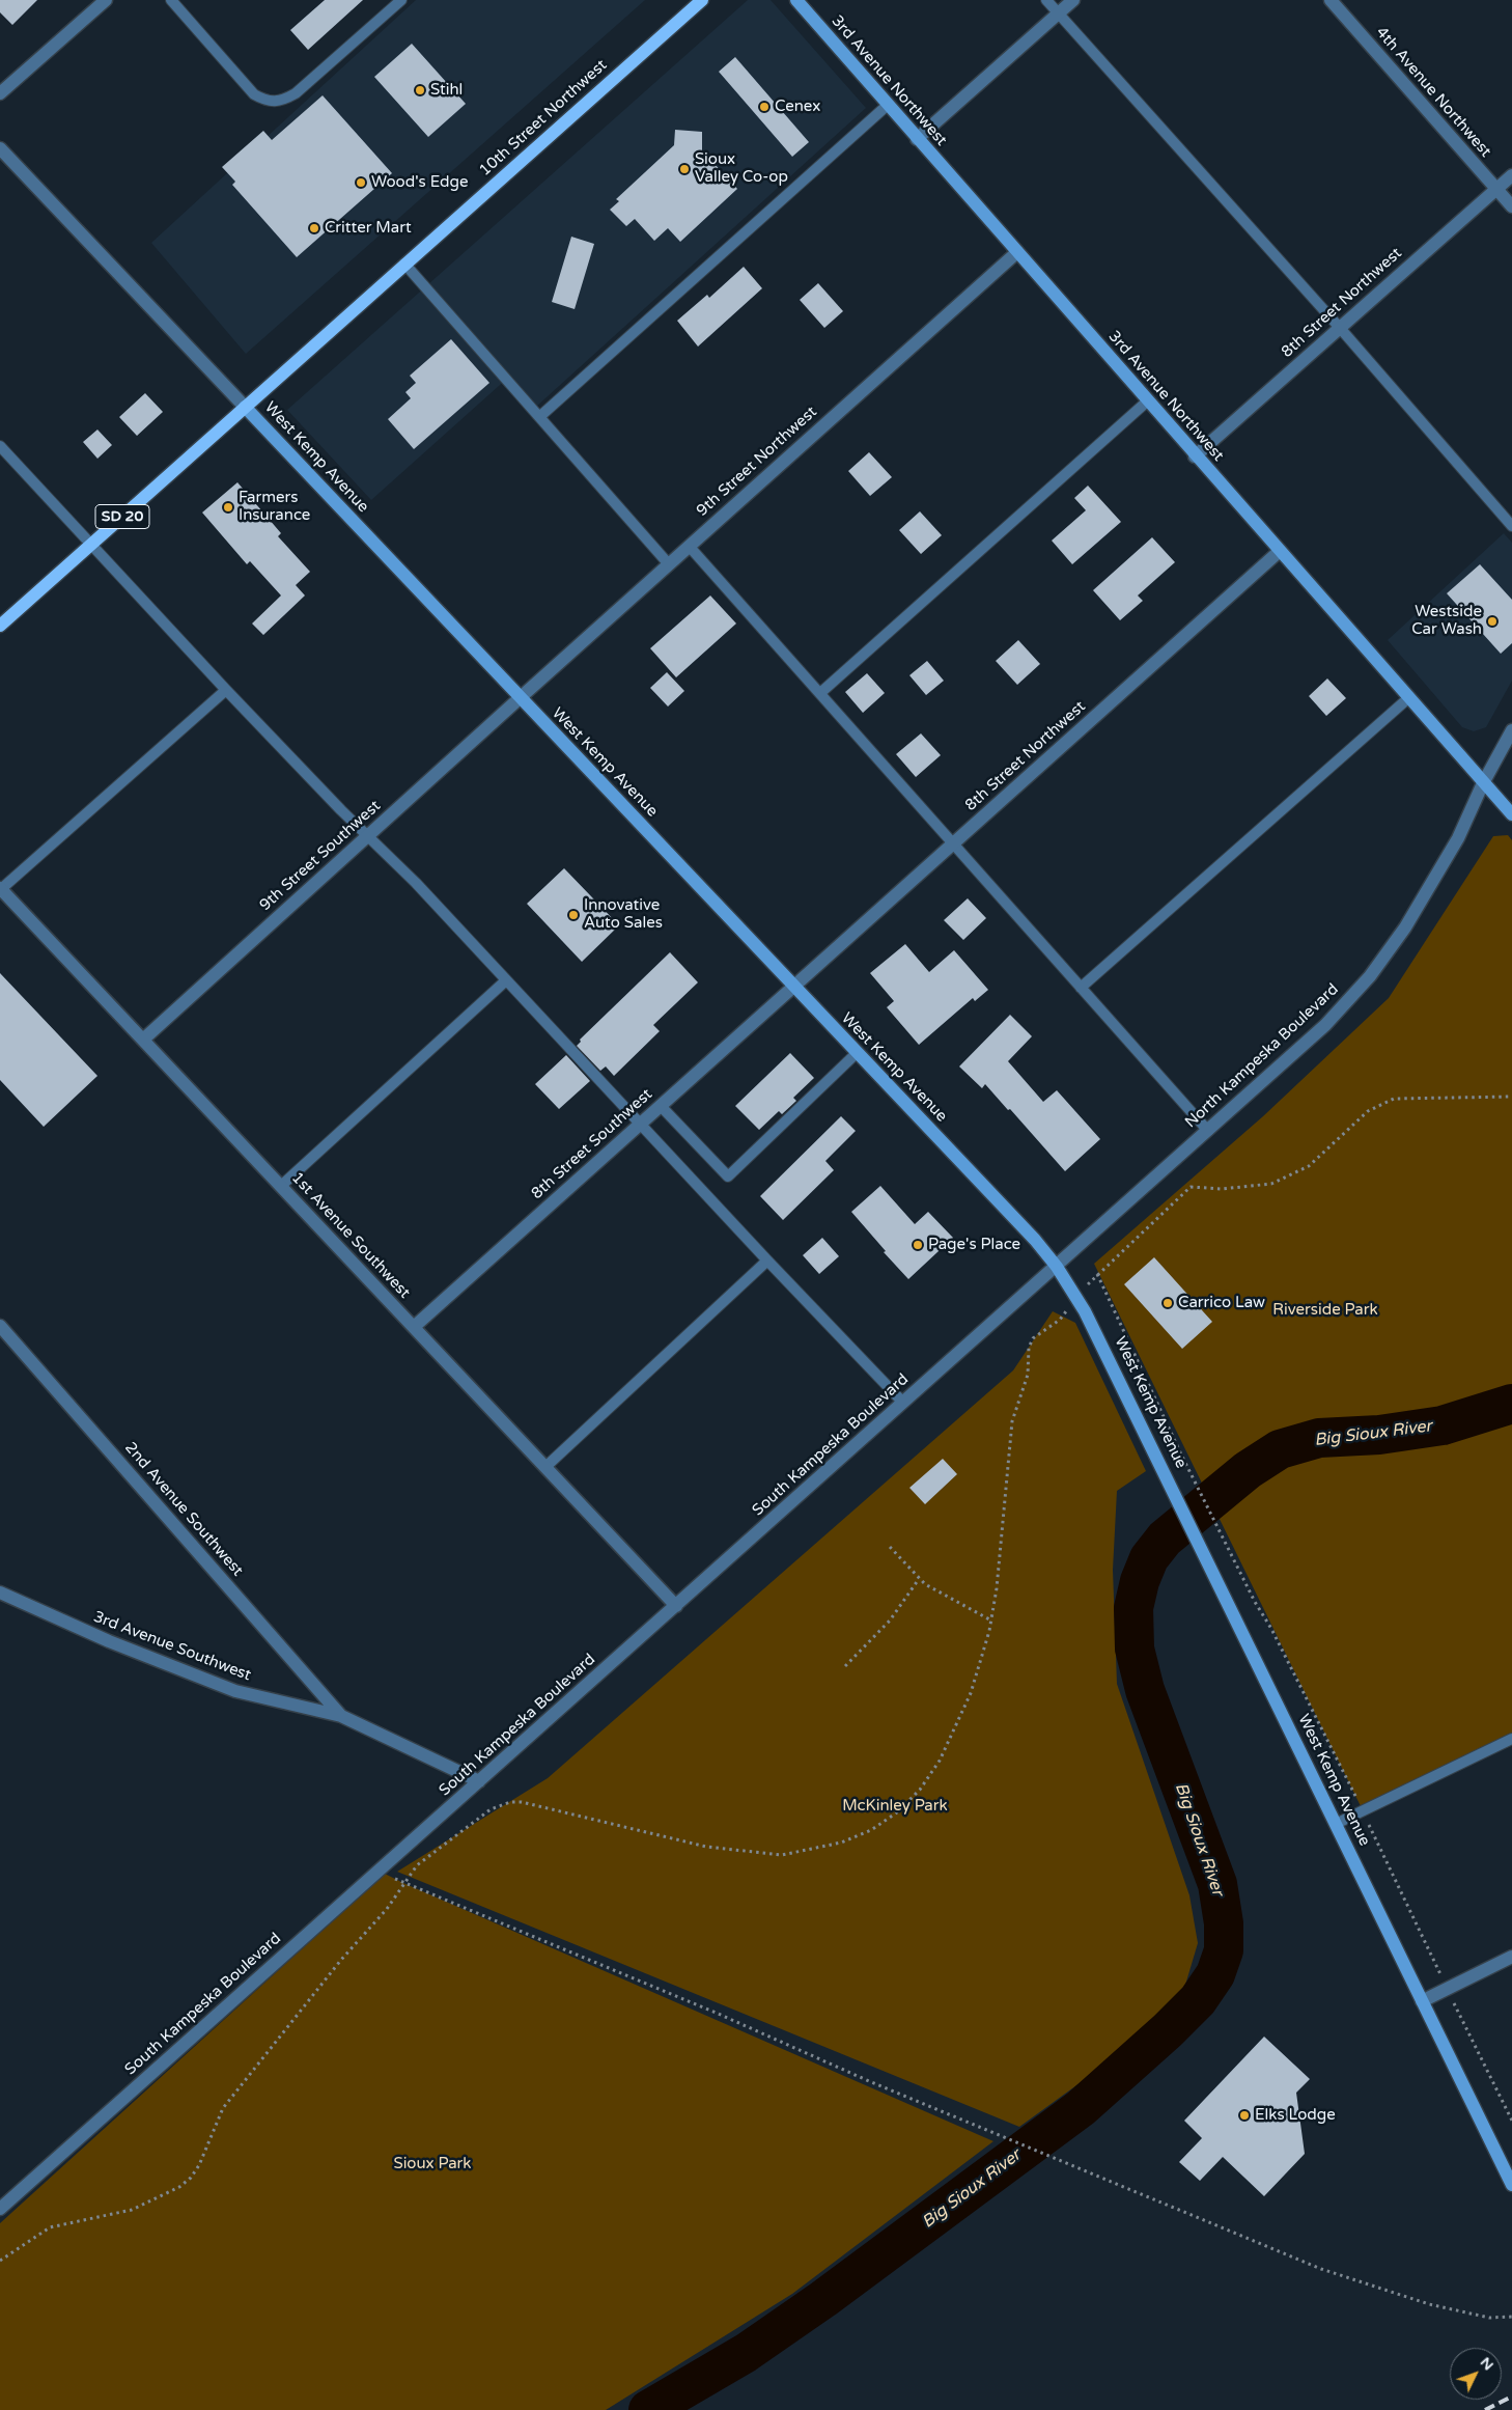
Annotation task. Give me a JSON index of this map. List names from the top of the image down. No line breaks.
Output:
{"streets":{"main road":["3rd Avenue Northwest","10th Street Northwest","West Kemp Avenue","SD 20"],"street":["4th Avenue Northwest","8th Street Northwest","9th Street Northwest","9th Street Southwest","North Kampeska Boulevard","8th Street Southwest","1st Avenue Southwest","South Kampeska Boulevard","2nd Avenue Southwest","3rd Avenue Southwest"]},"crossings":[["3rd Avenue Northwest","8th Street Northwest"],["3rd Avenue Northwest","9th Street Northwest"],["3rd Avenue Northwest","North Kampeska Boulevard"],["4th Avenue Northwest","8th Street Northwest"],["10th Street Northwest","West Kemp Avenue"],["10th Street Northwest","SD 20"],["8th Street Northwest","West Kemp Avenue"],["8th Street Northwest","8th Street Southwest"],["West Kemp Avenue","9th Street Northwest"],["West Kemp Avenue","SD 20"],["West Kemp Avenue","9th Street Southwest"],["West Kemp Avenue","North Kampeska Boulevard"],["West Kemp Avenue","8th Street Southwest"],["West Kemp Avenue","South Kampeska Boulevard"],["9th Street Northwest","9th Street Southwest"],["9th Street Southwest","1st Avenue Southwest"],["North Kampeska Boulevard","South Kampeska Boulevard"],["8th Street Southwest","1st Avenue Southwest"],["1st Avenue Southwest","South Kampeska Boulevard"],["South Kampeska Boulevard","3rd Avenue Southwest"],["2nd Avenue Southwest","3rd Avenue Southwest"]],"water":["Big Sioux River"],"parks":["Riverside Park","McKinley Park","Sioux Park"],"places":["Stihl","Cenex","Sioux Valley Co-op","Wood's Edge","Critter Mart","Farmers Insurance","Westside Car Wash","Innovative Auto Sales","Page's Place","Carrico Law","Elks Lodge"],"north":"top right"}
